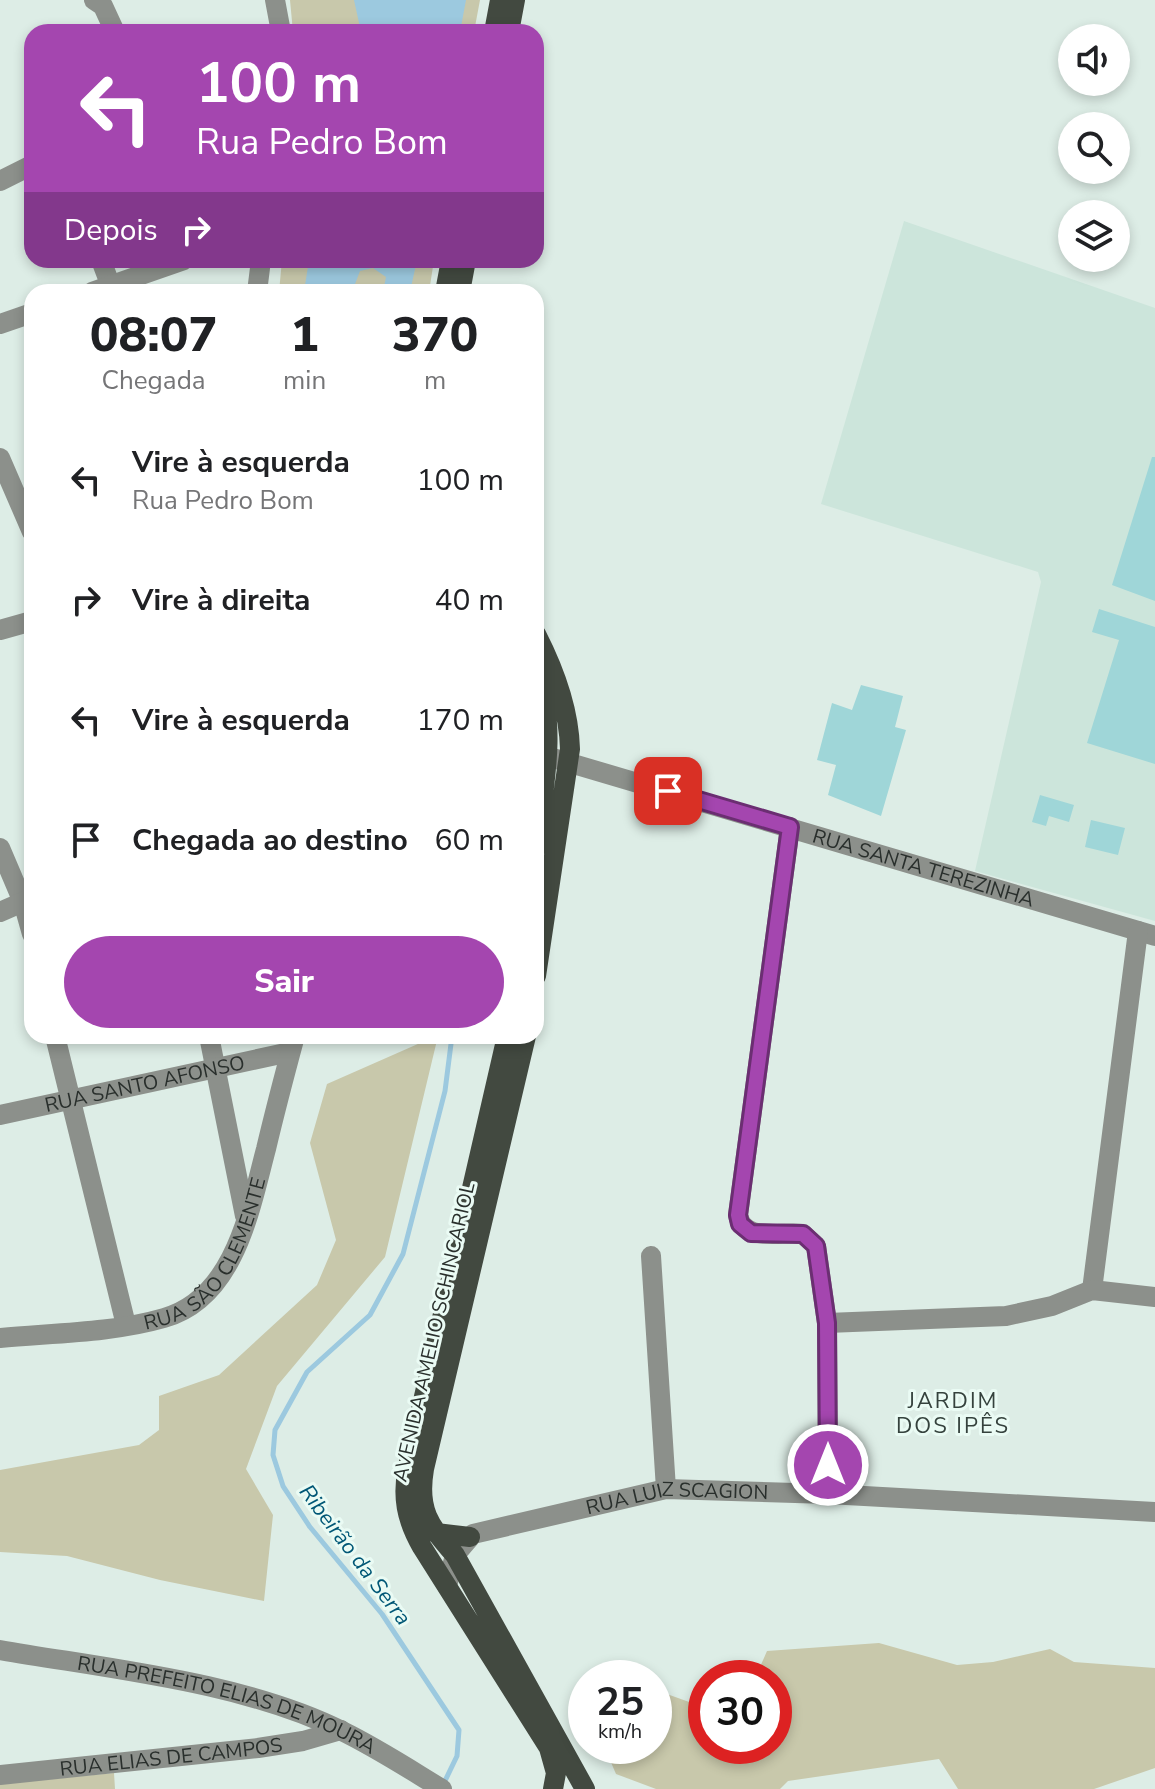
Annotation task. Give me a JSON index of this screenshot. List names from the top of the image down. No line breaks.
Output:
{"streets":{"main road":["AVENIDA AMELIO SCHINCARIOL"],"street":["RUA SANTA TEREZINHA","RUA SANTO AFONSO","RUA SÃO CLEMENTE","RUA LUIZ SCAGION","RUA PREFEITO ELIAS DE MOURA","RUA ELIAS DE CAMPOS"]},"crossings":[["RUA SANTO AFONSO","RUA SÃO CLEMENTE"],["RUA PREFEITO ELIAS DE MOURA","RUA ELIAS DE CAMPOS"]],"districts":["JARDIM DOS IPÊS"],"water":["Ribeirão da Serra"],"page":{"turn":["100 m","Rua Pedro Bom"],"then":"Depois","eta":["08:07","Chegada","1","min","370","m"],"list":[{"name":"Vire à esquerda","note":"Rua Pedro Bom","value":"100 m"},{"name":"Vire à direita","value":"40 m"},{"name":"Vire à esquerda","value":"170 m"},{"name":"Chegada ao destino","value":"60 m"}],"buttons":"Sair","speed":"25 km/h","limit":"30"}}
